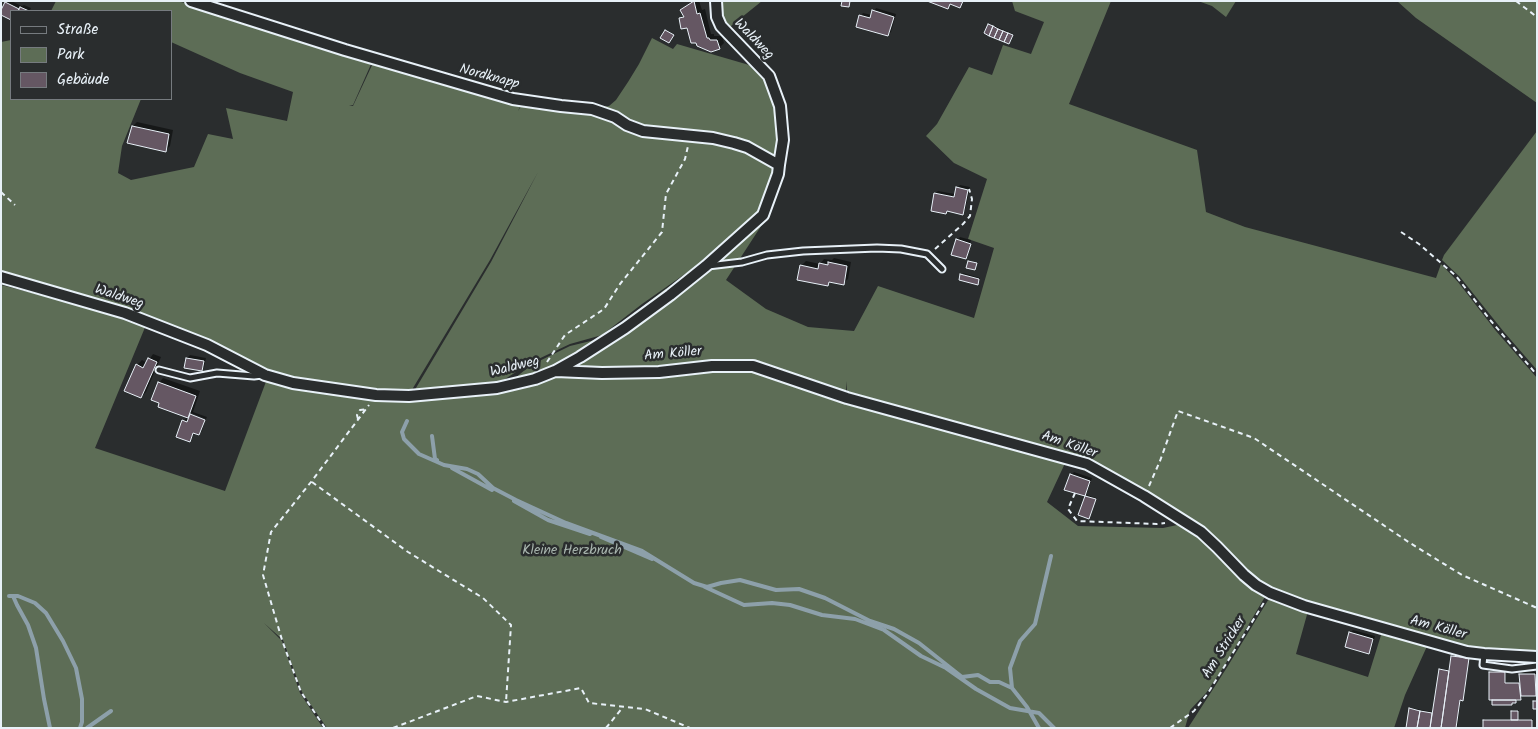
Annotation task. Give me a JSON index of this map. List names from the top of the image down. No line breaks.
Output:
{"streets":{"street":["Waldweg","Nordknapp","Am Köller"],"path":["Am Stricker"]},"crossings":[["Waldweg","Nordknapp"],["Waldweg","Am Köller"],["Am Köller","Am Stricker"]],"parks":["Kleine Herzbruch"],"legend":["Straße","Park","Gebäude"]}
